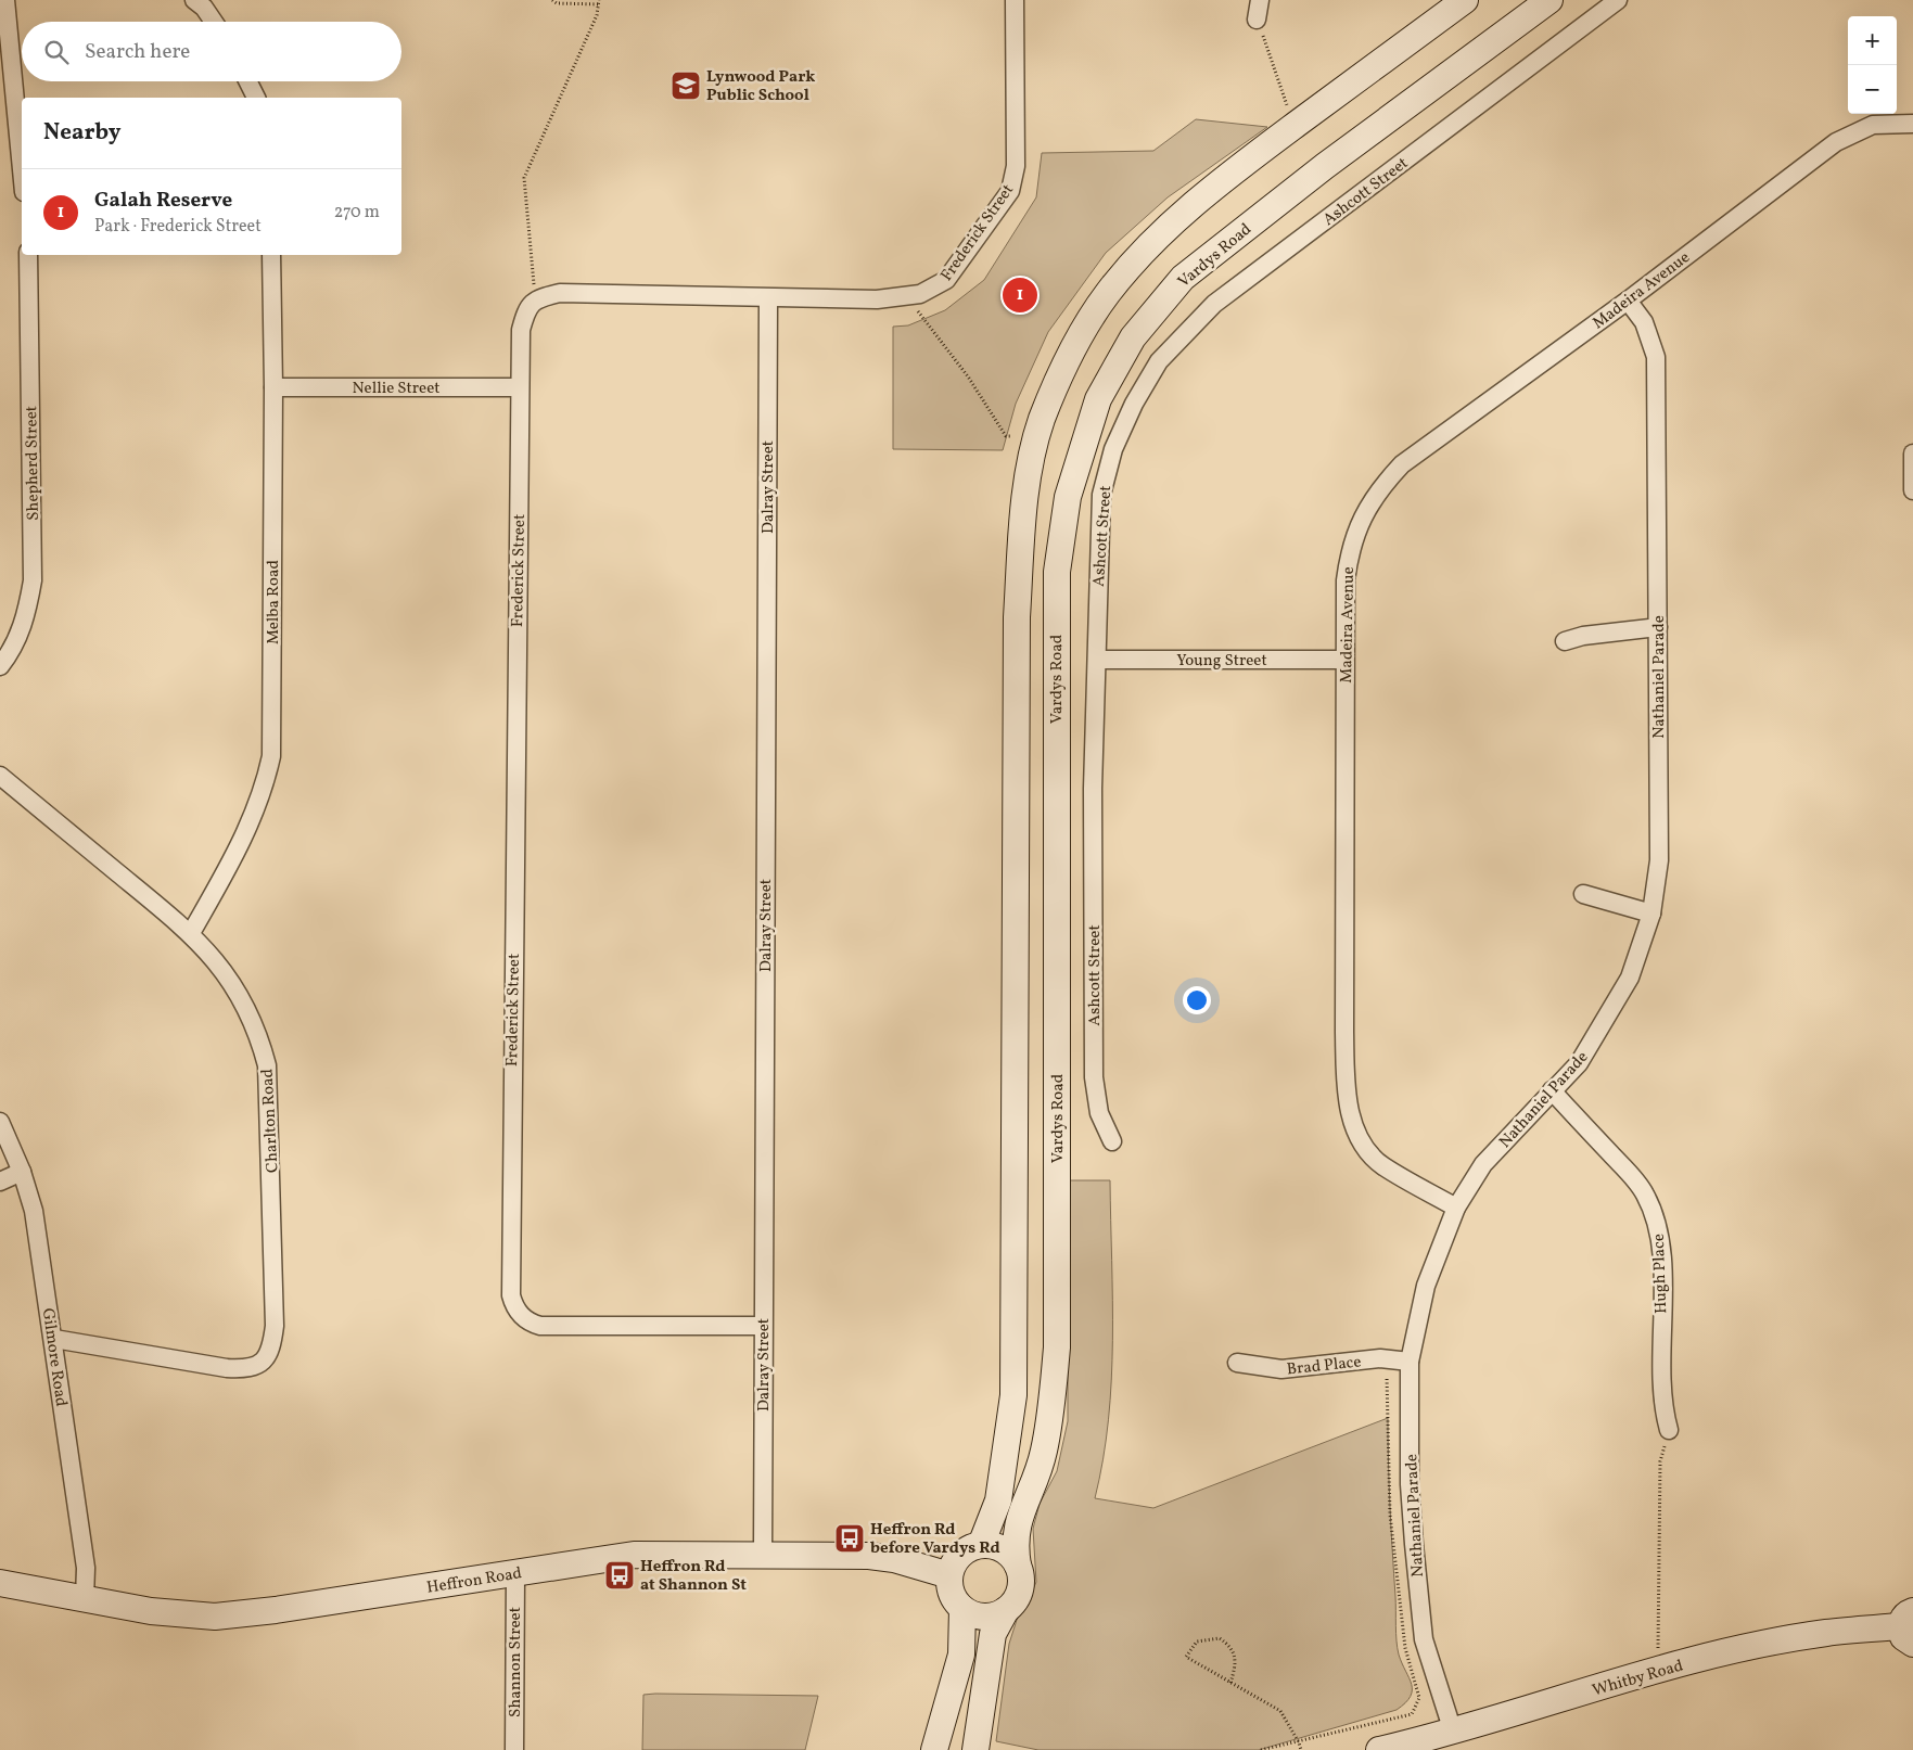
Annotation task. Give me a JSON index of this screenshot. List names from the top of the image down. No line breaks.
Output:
{"streets":{"main road":["Vardys Road","Heffron Road","Whitby Road"],"street":["Ashcott Street","Frederick Street","Madeira Avenue","Nellie Street","Shepherd Street","Dalray Street","Melba Road","Young Street","Nathaniel Parade","Charlton Road","Hugh Place","Gilmore Road","Brad Place","Shannon Street"]},"crossings":[["Ashcott Street","Young Street"],["Frederick Street","Nellie Street"],["Frederick Street","Dalray Street"],["Vardys Road","Heffron Road"],["Madeira Avenue","Young Street"],["Madeira Avenue","Nathaniel Parade"],["Nellie Street","Melba Road"],["Dalray Street","Heffron Road"],["Melba Road","Charlton Road"],["Nathaniel Parade","Hugh Place"],["Nathaniel Parade","Brad Place"],["Nathaniel Parade","Whitby Road"],["Charlton Road","Gilmore Road"],["Gilmore Road","Heffron Road"],["Heffron Road","Shannon Street"]],"places":{"school or university":["Lynwood Park Public School"],"bus stop":["Heffron Rd before Vardys Rd","Heffron Rd at Shannon St"]},"page":{"map_buttons":["+","−"],"search":"Search here","heading":"Nearby","list":[{"mark":"1","name":"Galah Reserve","note":"Park · Frederick Street","value":"270 m"}],"pins":"1"}}
